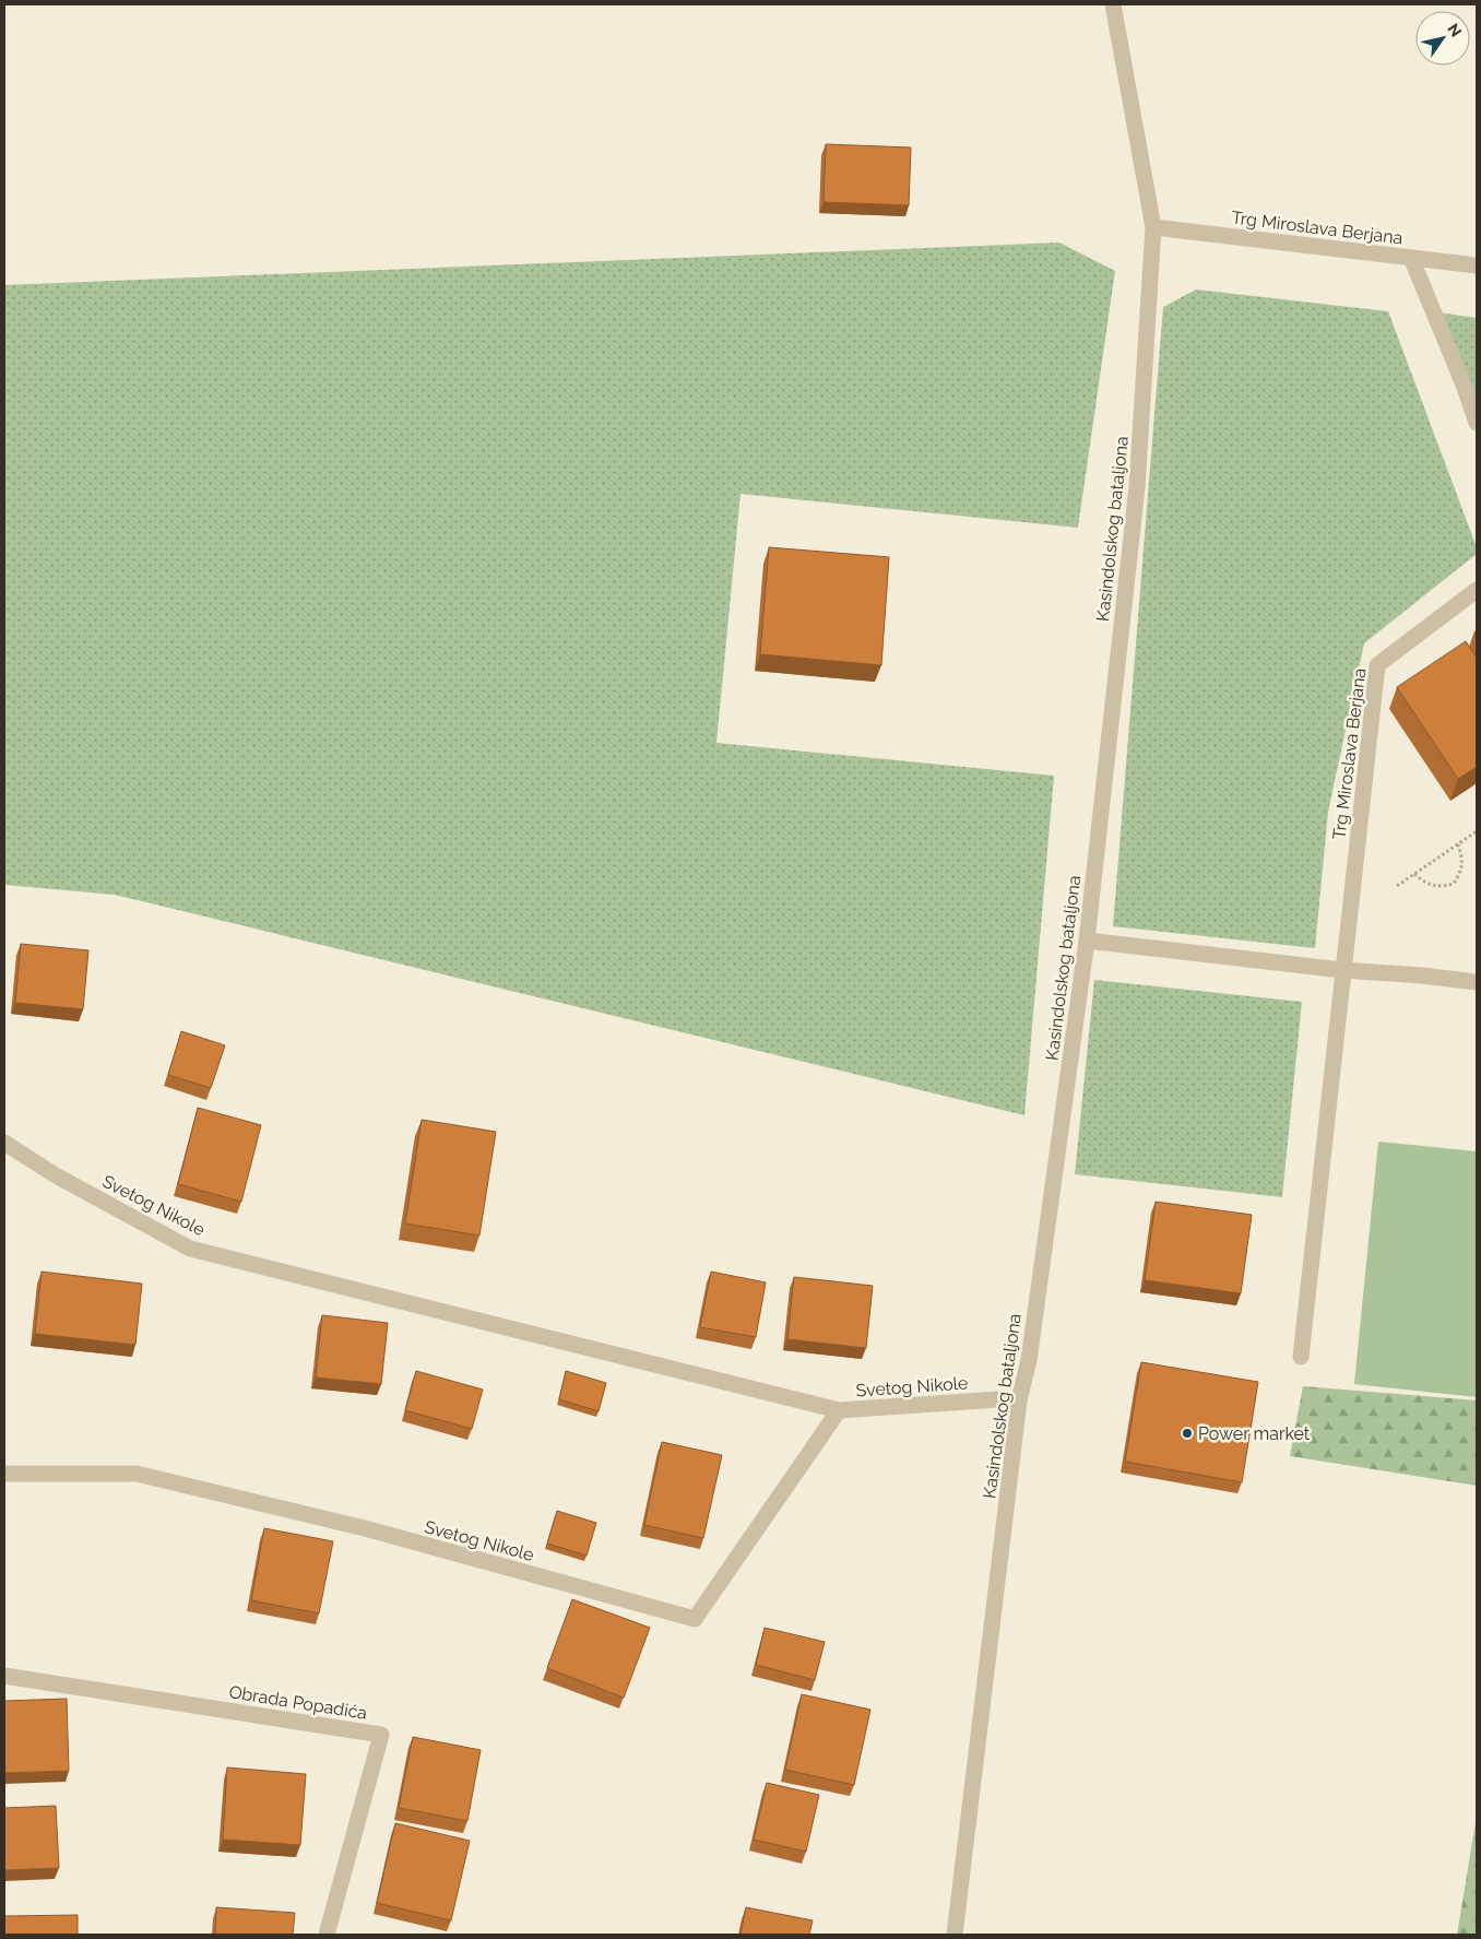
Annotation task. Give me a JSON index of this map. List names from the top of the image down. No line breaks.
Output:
{"streets":{"street":["Trg Miroslava Berjana","Kasindolskog bataljona","Svetog Nikole","Obrada Popadića"]},"crossings":[["Trg Miroslava Berjana","Kasindolskog bataljona"],["Kasindolskog bataljona","Svetog Nikole"]],"places":["Power market"],"north":"top right"}
